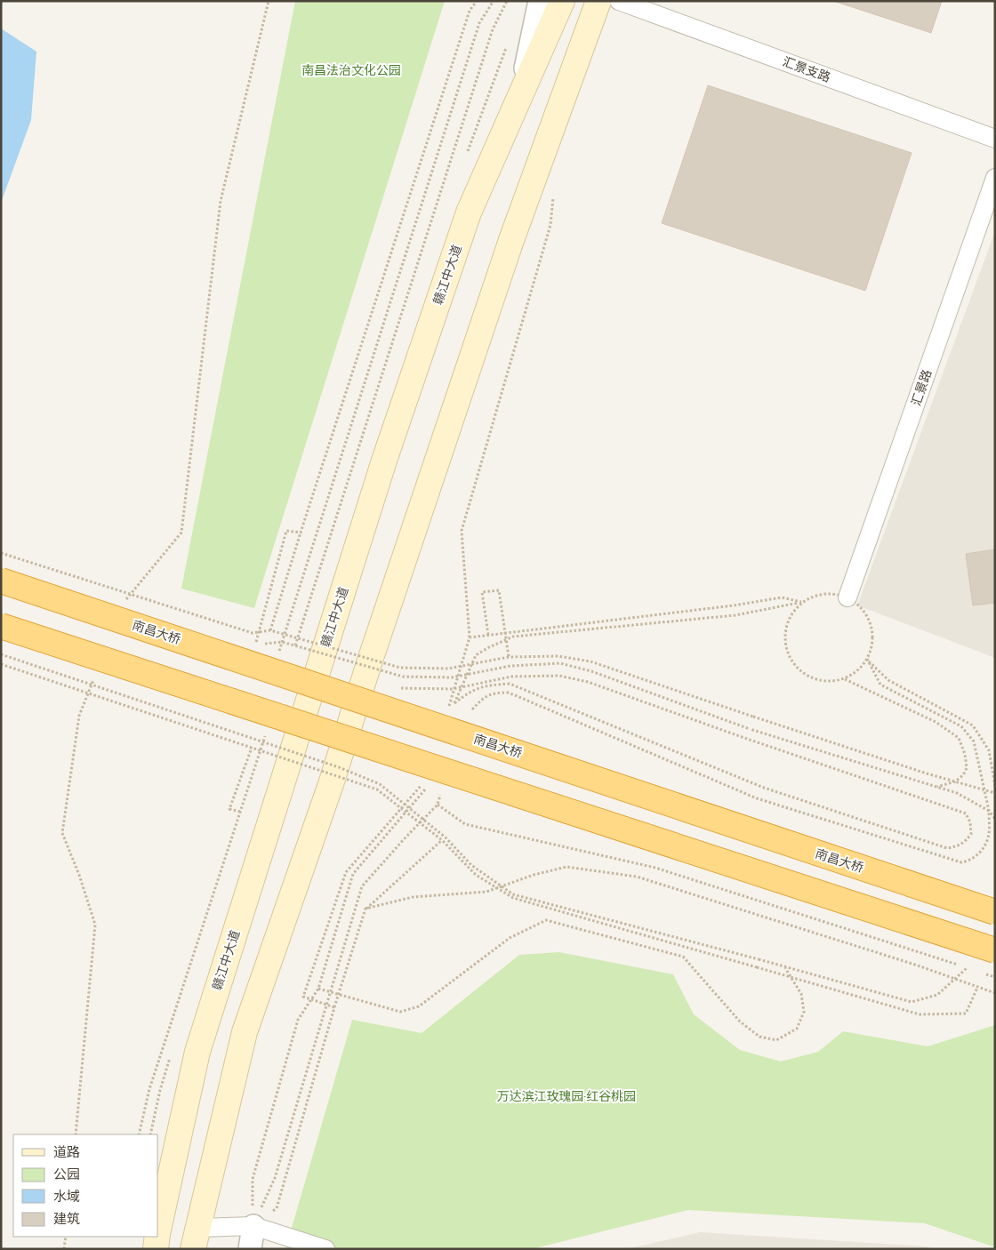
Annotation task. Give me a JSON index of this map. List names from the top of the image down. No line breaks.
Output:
{"streets":{"highway":["南昌大桥"],"main road":["赣江中大道"],"street":["汇景支路","汇景路"]},"parks":["南昌法治文化公园","万达滨江玫瑰园·红谷桃园"],"legend":["道路","公园","水域","建筑"]}
